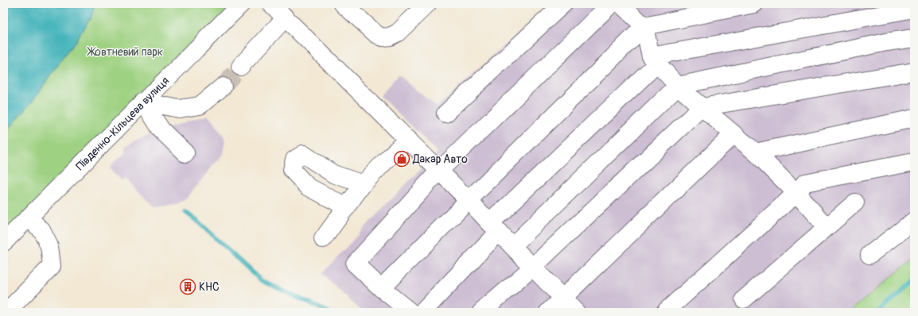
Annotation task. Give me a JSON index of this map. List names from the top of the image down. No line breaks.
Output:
{"streets":{"main road":["Південно-Кільцева вулиця"]},"parks":["Жовтневий парк"],"places":{"shop":["Дакар Авто"],"building":["КНС"]}}
